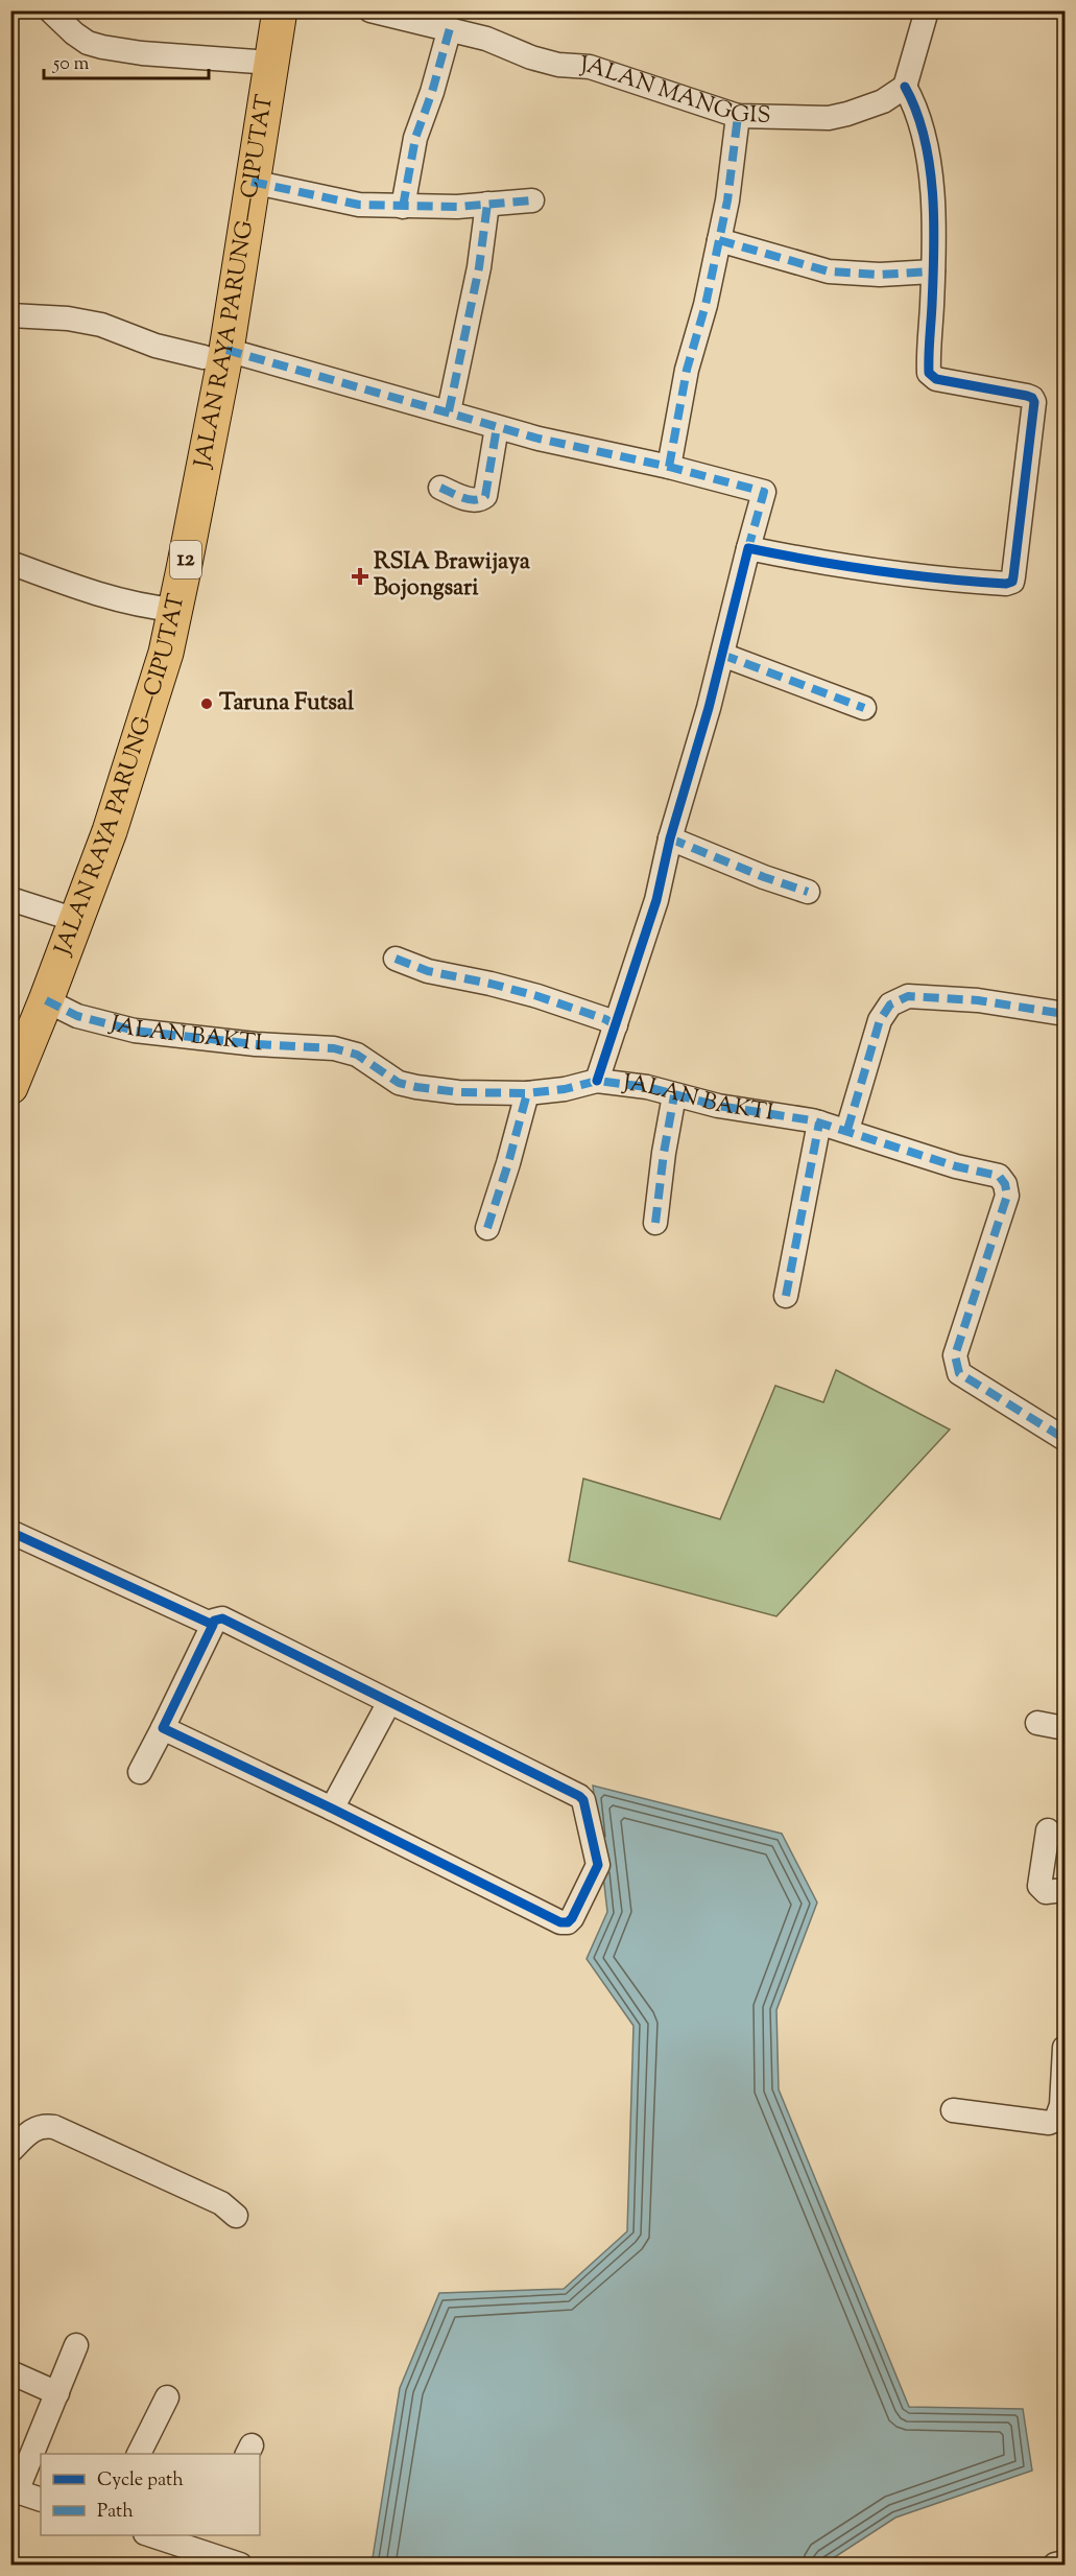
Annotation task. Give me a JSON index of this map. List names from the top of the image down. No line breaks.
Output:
{"streets":{"highway":["JALAN RAYA PARUNG—CIPUTAT","12"],"street":["JALAN MANGGIS","JALAN BAKTI"]},"crossings":[["JALAN RAYA PARUNG—CIPUTAT","JALAN BAKTI"]],"places":{"health":["RSIA Brawijaya Bojongsari"],"other":["Taruna Futsal"]},"legend":["Cycle path","Path"],"scale_bar":"50 m"}
